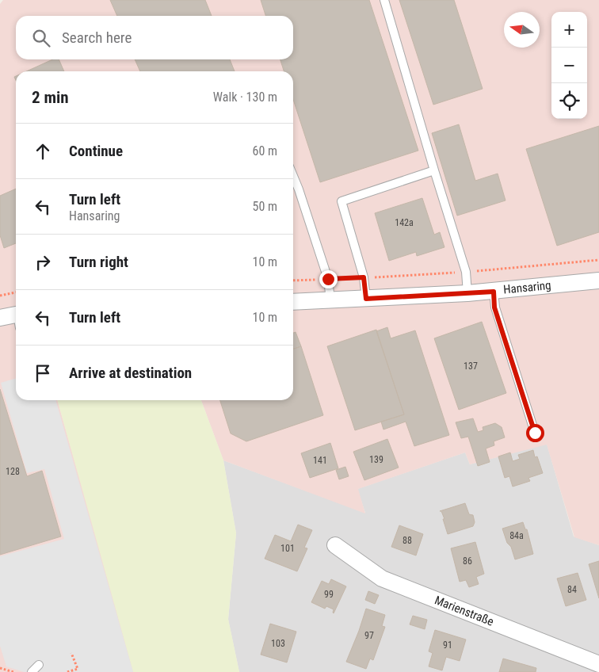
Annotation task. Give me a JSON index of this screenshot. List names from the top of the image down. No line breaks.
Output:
{"streets":{"street":["Hansaring","Marienstraße"]},"house_numbers":["142a","137","139","141","128","84a","88","101","86","84","99","97","103","91"],"north":"left","page":{"map_buttons":["+","−"],"search":"Search here","heading":["2 min","Walk · 130 m"],"list":[["Continue","60 m"],["Turn left","Hansaring","50 m"],["Turn right","10 m"],["Turn left","10 m"],"Arrive at destination"]}}
